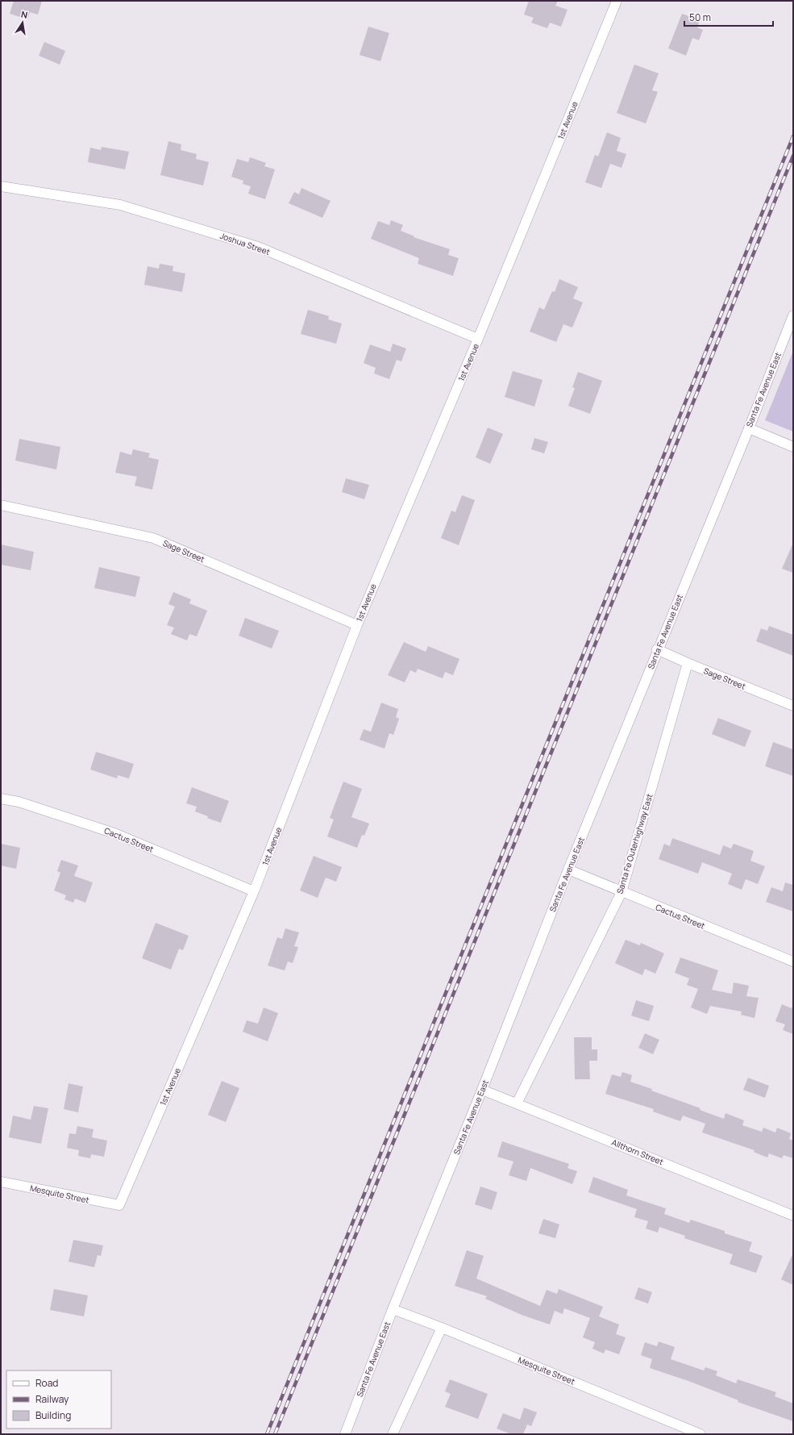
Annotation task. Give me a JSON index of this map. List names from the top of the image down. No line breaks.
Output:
{"streets":{"street":["1st Avenue","Joshua Street","Santa Fe Avenue East","Sage Street","Cactus Street","Santa Fe Outerhighway East","Allthorn Street","Mesquite Street"]},"crossings":[["1st Avenue","Joshua Street"],["1st Avenue","Sage Street"],["1st Avenue","Cactus Street"],["1st Avenue","Mesquite Street"],["Santa Fe Avenue East","Sage Street"],["Santa Fe Avenue East","Cactus Street"],["Santa Fe Avenue East","Allthorn Street"],["Santa Fe Avenue East","Mesquite Street"],["Sage Street","Santa Fe Outerhighway East"],["Cactus Street","Santa Fe Outerhighway East"],["Santa Fe Outerhighway East","Allthorn Street"]],"legend":["Road","Railway","Building"],"scale_bar":"50 m","north":"top"}
